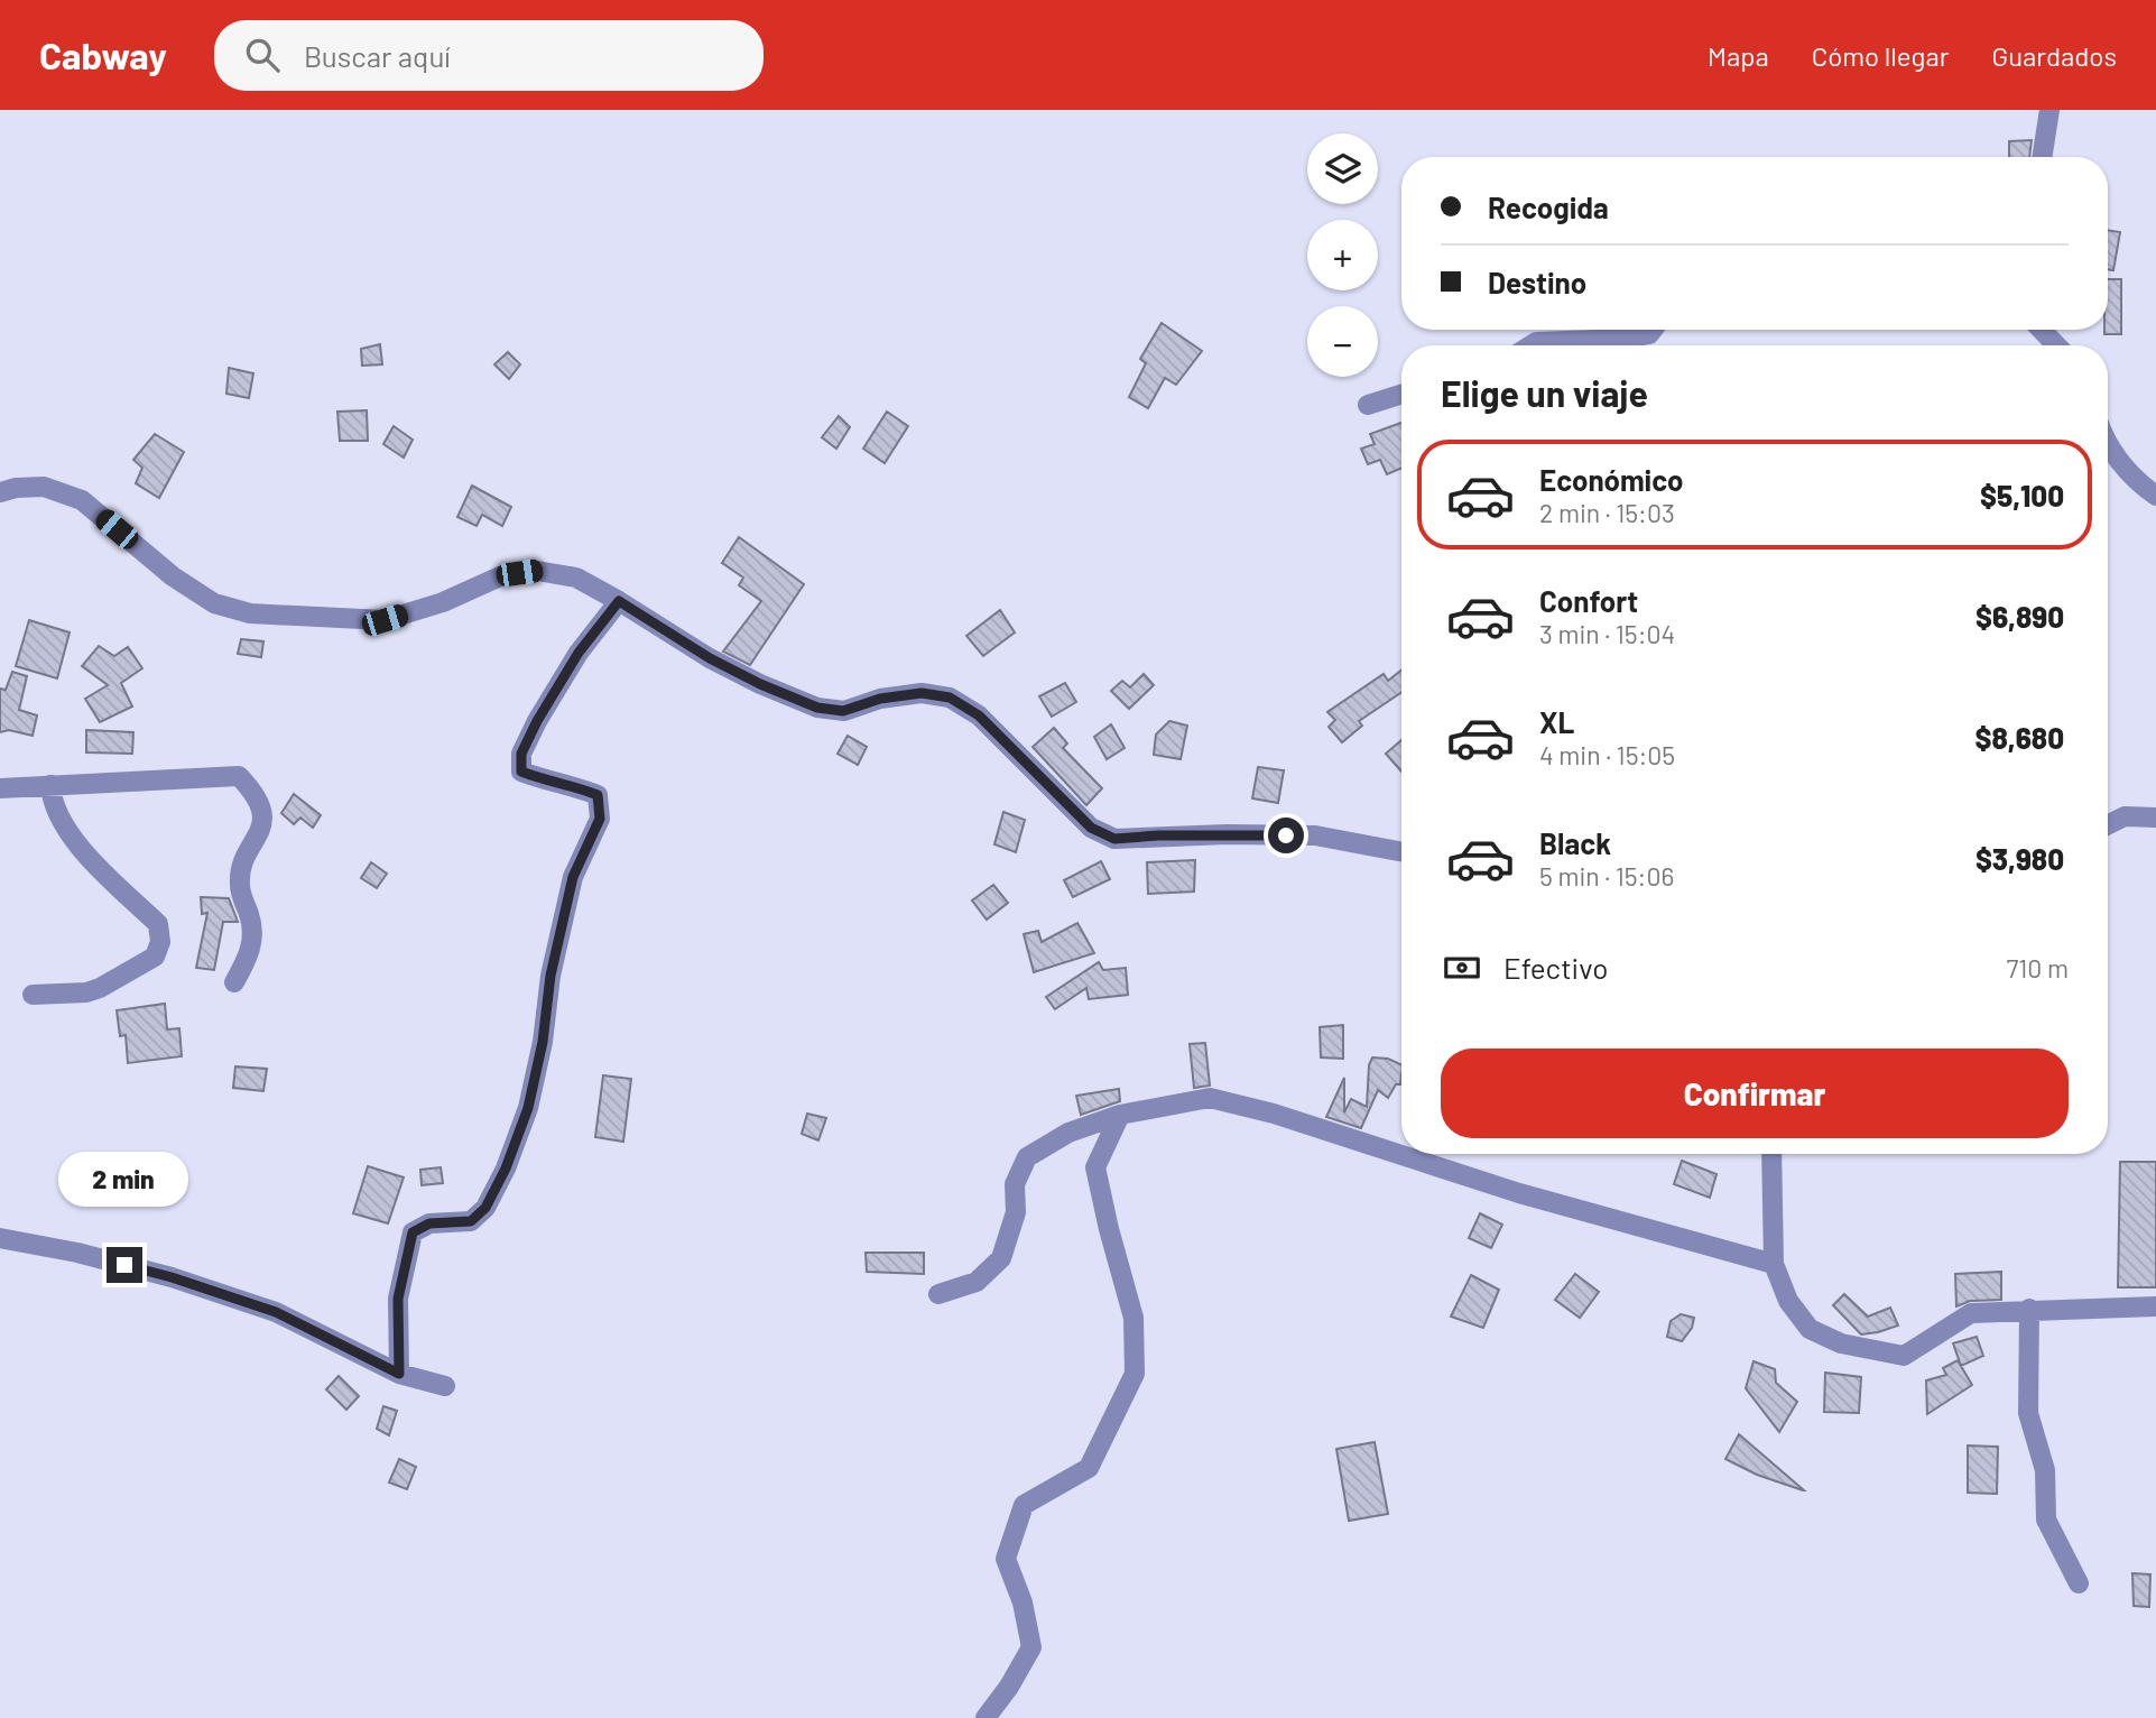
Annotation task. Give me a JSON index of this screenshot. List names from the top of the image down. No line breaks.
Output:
{"page":{"header":"Cabway","search":"Buscar aquí","nav":["Mapa","Cómo llegar","Guardados"],"map_buttons":["+","−"],"banner":["Recogida","Destino"],"heading":"Elige un viaje","list":[{"name":"Económico","note":"2 min · 15:03","value":"$5,100"},{"name":"Confort","note":"3 min · 15:04","value":"$6,890"},{"name":"XL","note":"4 min · 15:05","value":"$8,680"},{"name":"Black","note":"5 min · 15:06","value":"$3,980"}],"pay":["Efectivo","710 m"],"buttons":"Confirmar","bubble":"2 min"}}
